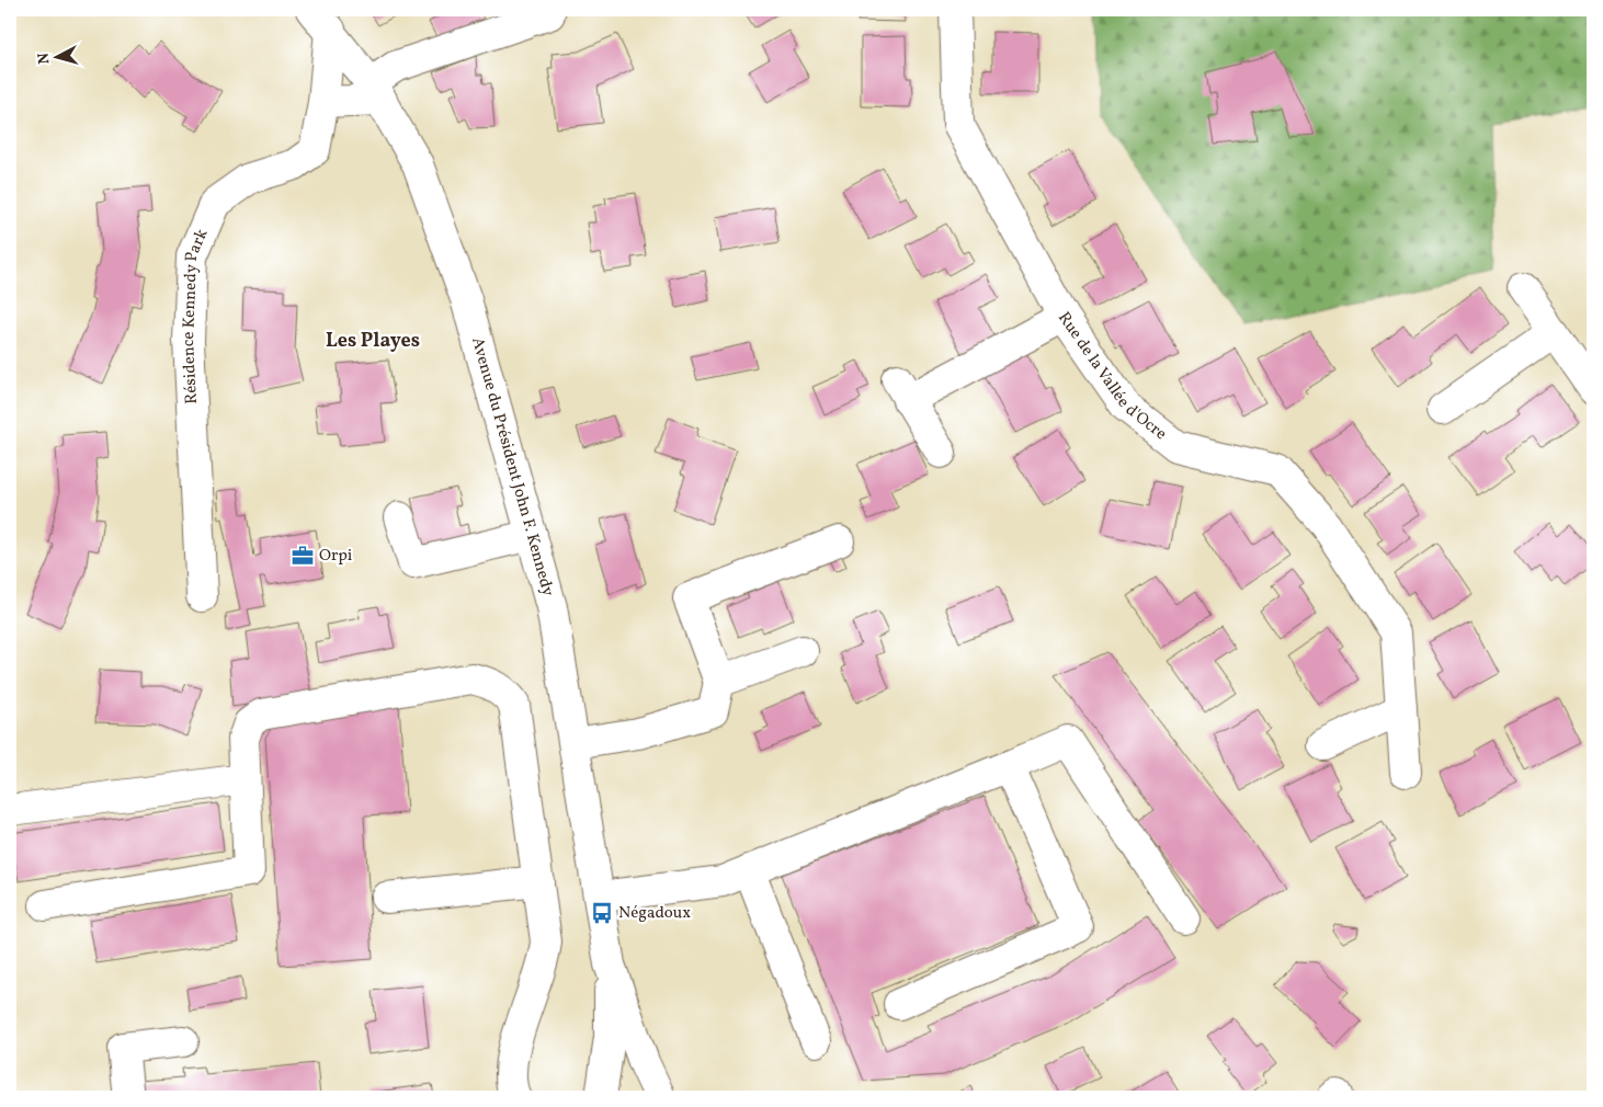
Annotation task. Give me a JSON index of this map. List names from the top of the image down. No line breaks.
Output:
{"streets":{"main road":["Résidence Kennedy Park","Rue de la Vallée d'Ocre","Avenue du Président John F. Kennedy"]},"crossings":[["Résidence Kennedy Park","Avenue du Président John F. Kennedy"]],"districts":["Les Playes"],"places":{"office":["Orpi"],"bus stop":["Négadoux"]},"north":"left"}
